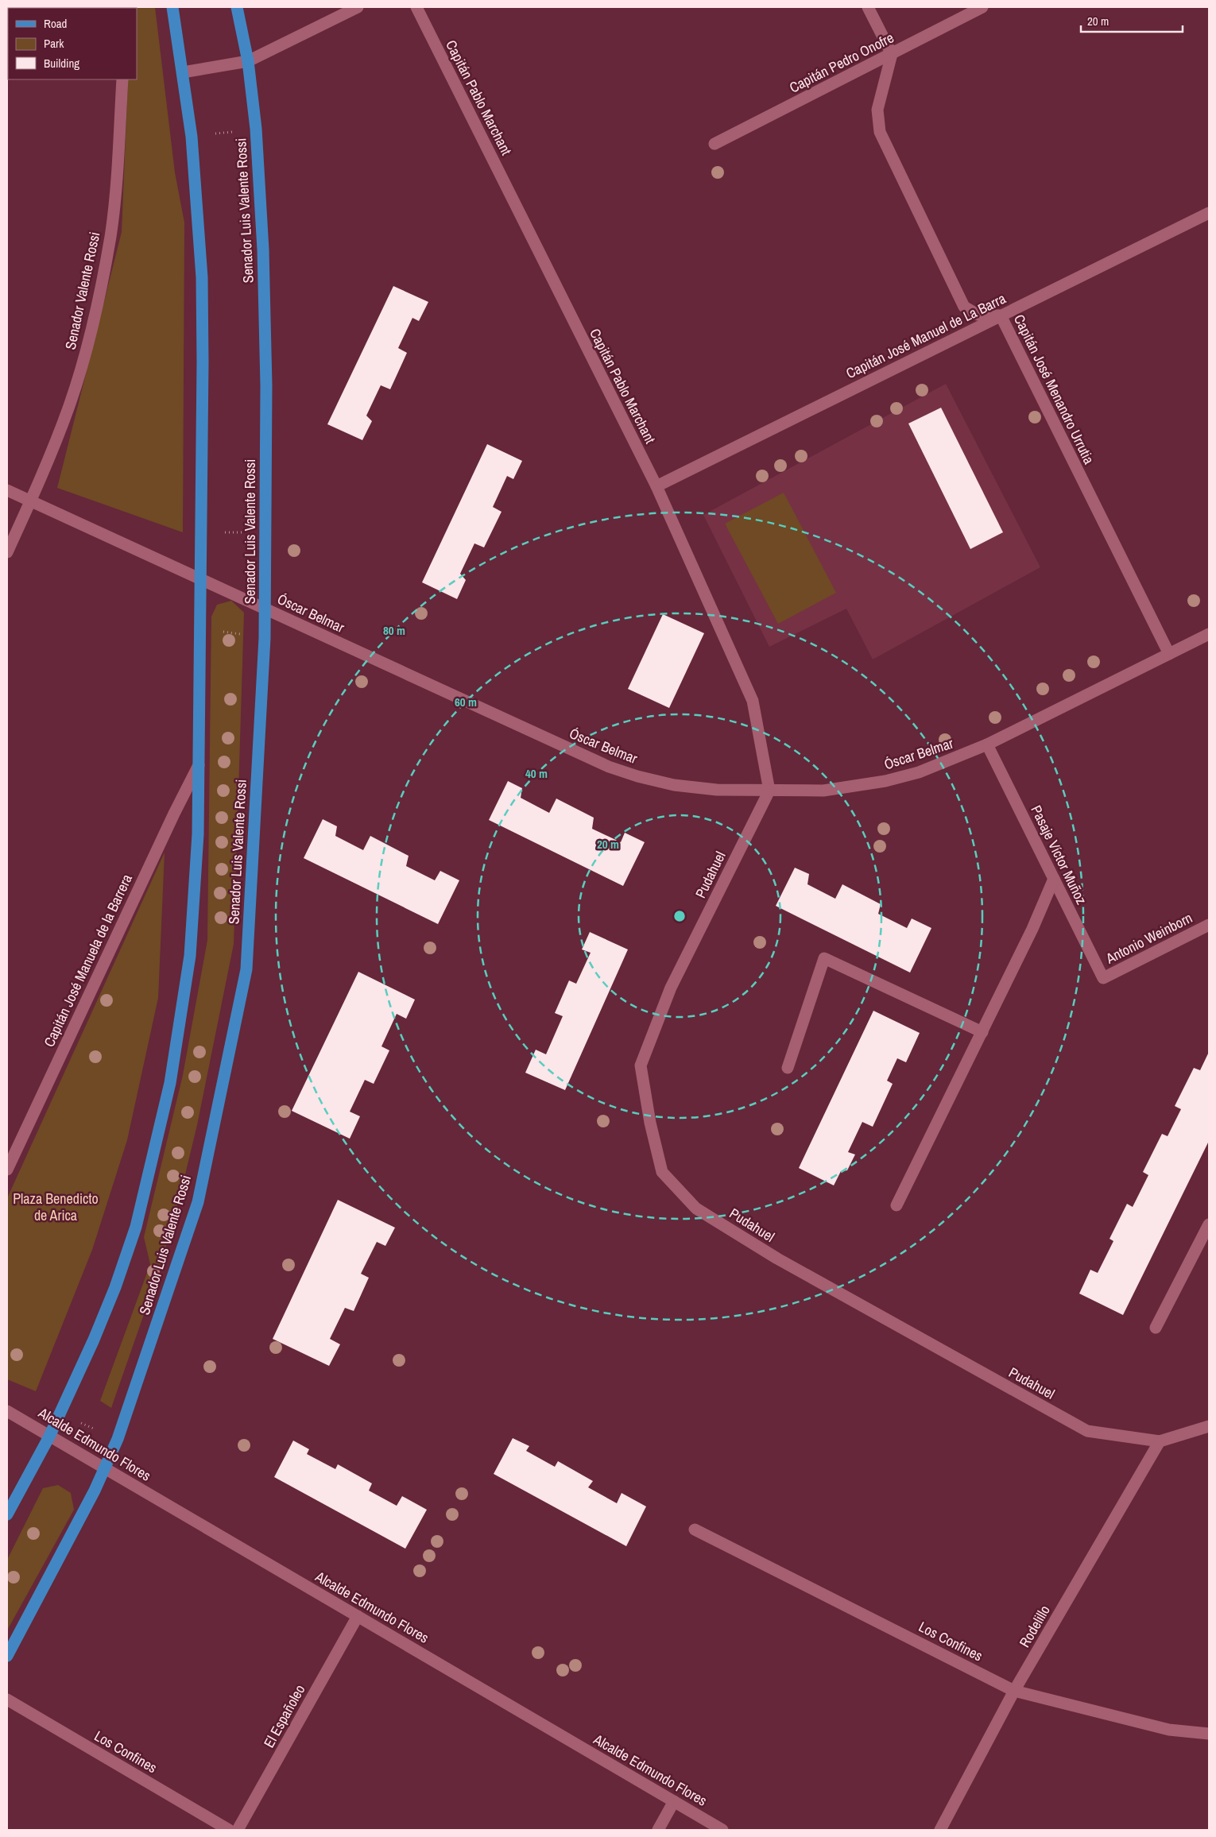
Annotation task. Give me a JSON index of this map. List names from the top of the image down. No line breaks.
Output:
{"streets":{"main road":["Senador Luis Valente Rossi"],"street":["Capitán Pedro Onofre","Capitán Pablo Marchant","Senador Valente Rossi","Capitán José Manuel de La Barra","Capitán José Menandro Urrutia","Óscar Belmar","Pasaje Víctor Muñoz","Pudahuel","Antonio Weinborn","Capitán José Manuela de la Barrera","Alcalde Edmundo Flores","Rodelillo","Los Confines","El Españoleo"]},"crossings":[["Capitán Pedro Onofre","Capitán José Menandro Urrutia"],["Capitán Pablo Marchant","Capitán José Manuel de La Barra"],["Capitán Pablo Marchant","Óscar Belmar"],["Capitán Pablo Marchant","Pudahuel"],["Senador Luis Valente Rossi","Óscar Belmar"],["Senador Luis Valente Rossi","Alcalde Edmundo Flores"],["Senador Valente Rossi","Óscar Belmar"],["Capitán José Manuel de La Barra","Capitán José Menandro Urrutia"],["Capitán José Menandro Urrutia","Óscar Belmar"],["Óscar Belmar","Pasaje Víctor Muñoz"],["Óscar Belmar","Pudahuel"],["Pasaje Víctor Muñoz","Antonio Weinborn"],["Pudahuel","Rodelillo"],["Alcalde Edmundo Flores","El Españoleo"],["Rodelillo","Los Confines"]],"parks":["Plaza Benedicto de Arica"],"legend":["Road","Park","Building"],"scale_bar":"20 m","rings":["80 m","60 m","40 m","20 m"]}
